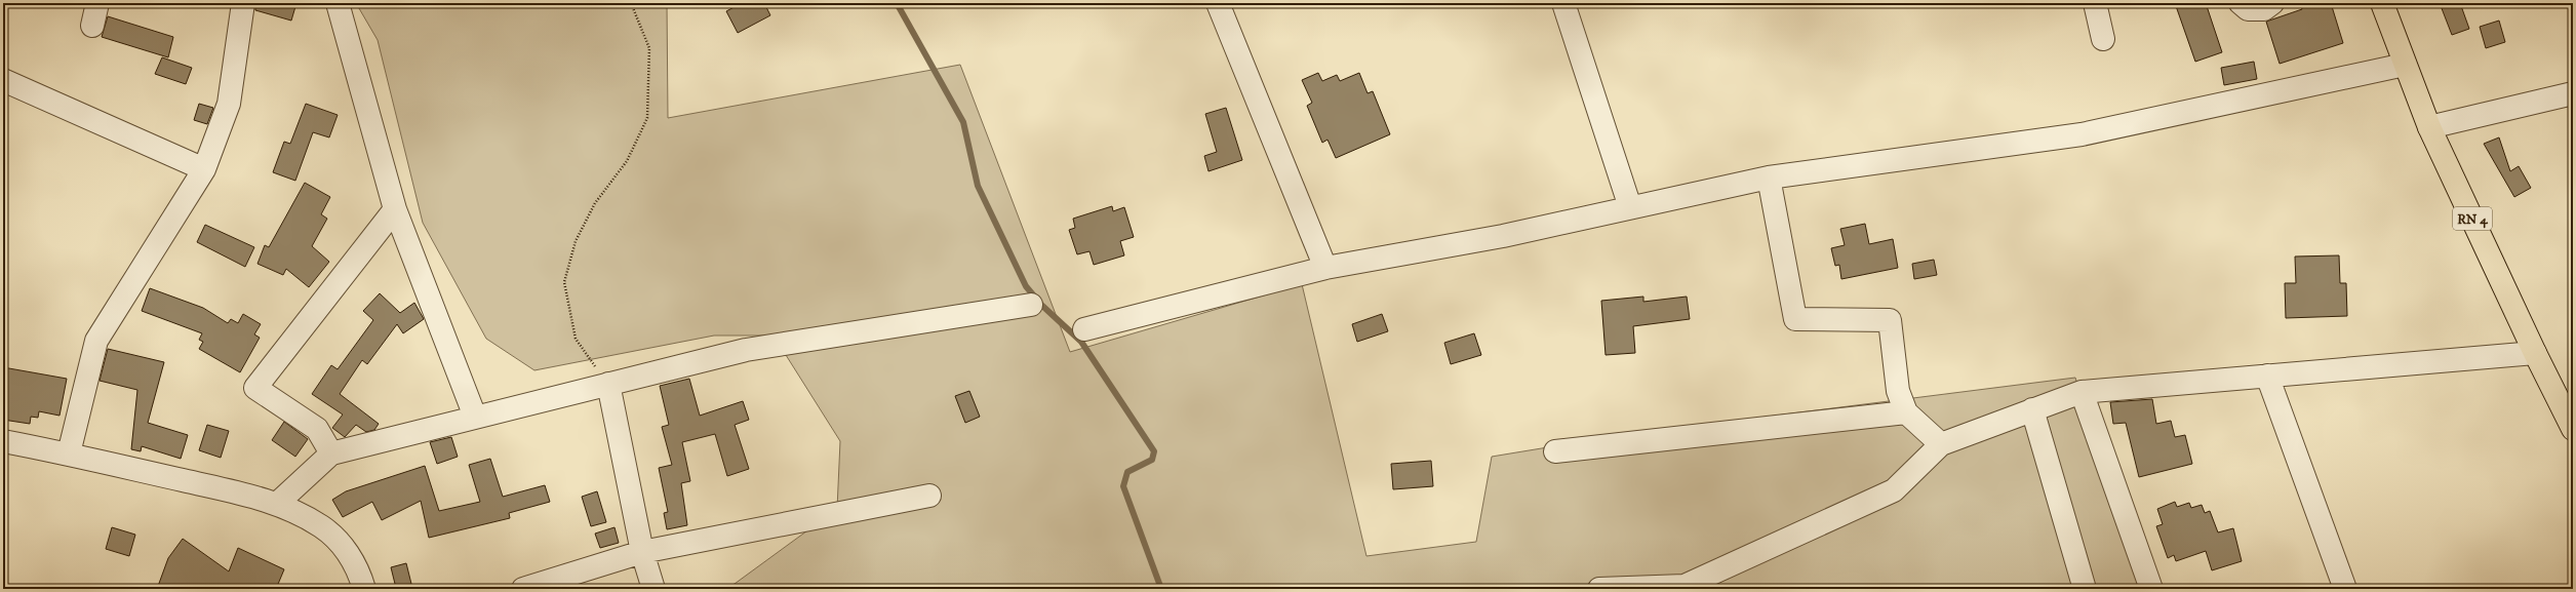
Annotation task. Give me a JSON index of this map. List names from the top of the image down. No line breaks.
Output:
{"streets":{"highway":["RN 4"]}}
